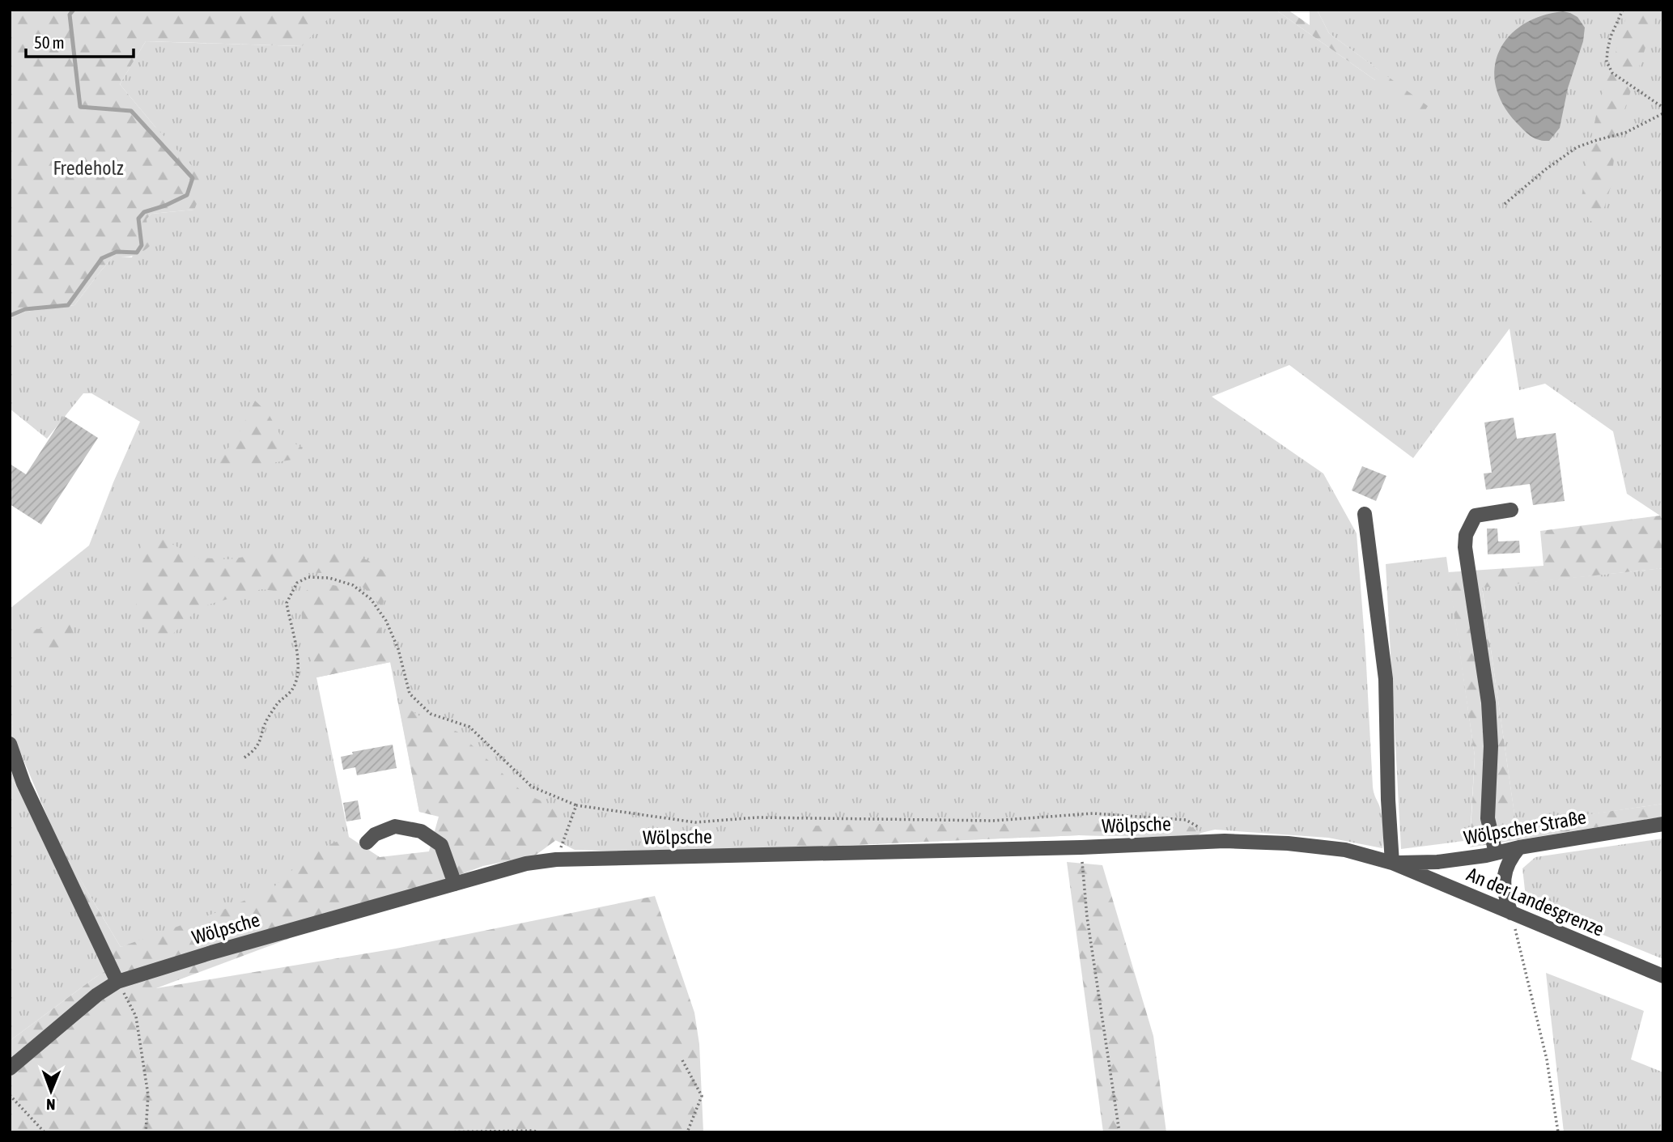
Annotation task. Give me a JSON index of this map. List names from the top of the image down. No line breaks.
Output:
{"streets":{"street":["Wölpsche","Wölpscher Straße","An der Landesgrenze"]},"crossings":[["Wölpsche","Wölpscher Straße"],["Wölpsche","An der Landesgrenze"],["Wölpscher Straße","An der Landesgrenze"]],"parks":["Fredeholz"],"scale_bar":"50 m","north":"bottom"}
